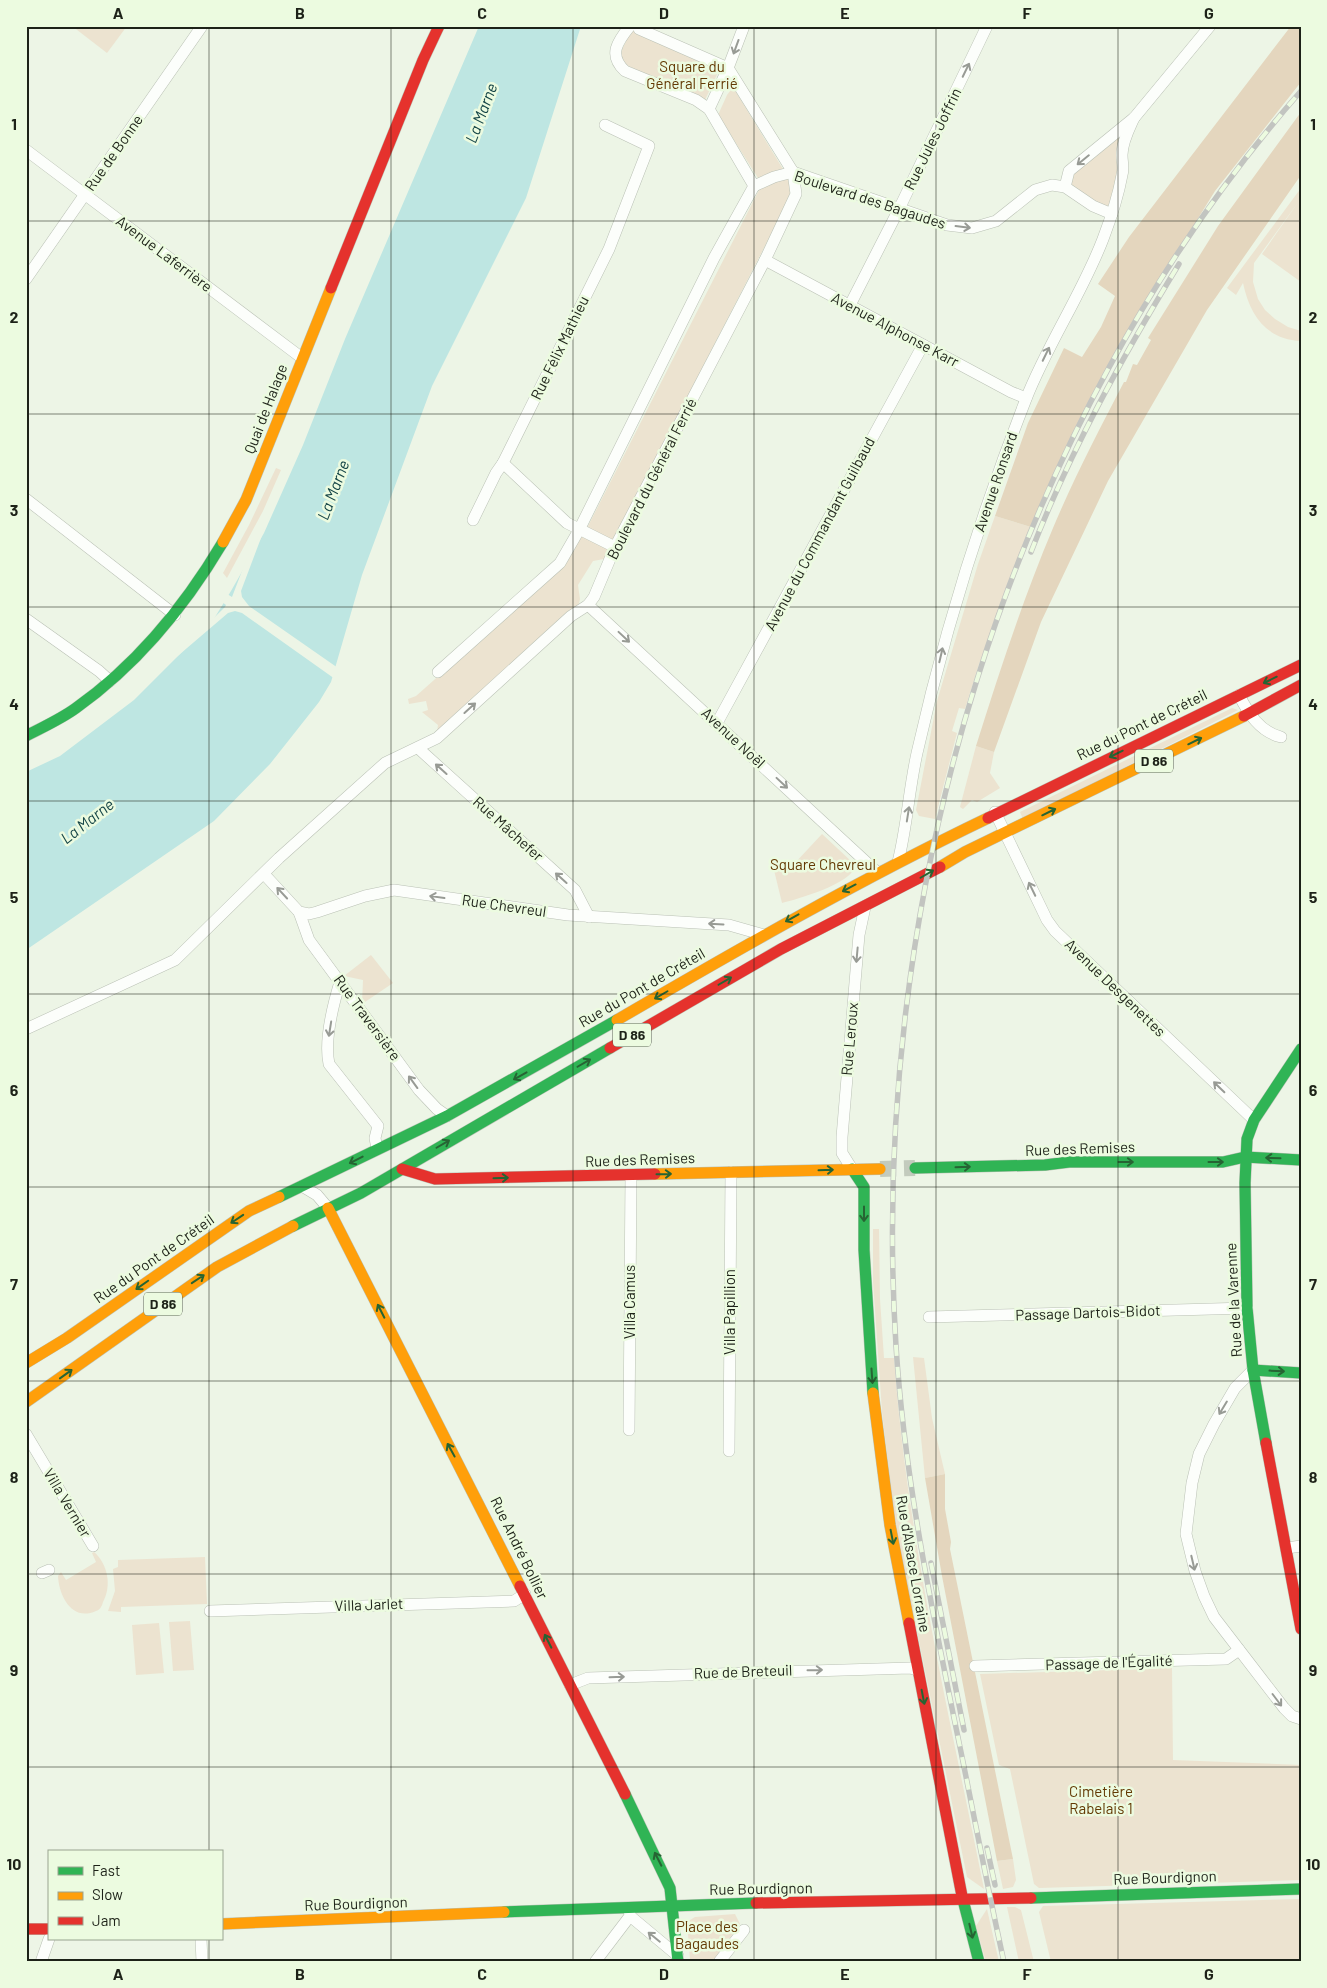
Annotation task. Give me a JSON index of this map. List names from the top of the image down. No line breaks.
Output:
{"streets":{"street":["Rue Jules Joffrin","Rue de Bonne","Boulevard des Bagaudes","Avenue Laferrière","Avenue Alphonse Karr","Rue Félix Mathieu","Quai de Halage","Boulevard du Général Ferrié","Avenue Ronsard","Avenue du Commandant Guilbaud","Rue du Pont de Créteil","Avenue Noël","D 86","Rue Mâchefer","Rue Chevreul","Avenue Desgenettes","Rue Traversière","Rue Leroux","Rue des Remises","Rue de la Varenne","Villa Camus","Villa Papillion","Passage Dartois-Bidot","Villa Vernier","Rue André Bollier","Rue d'Alsace Lorraine","Villa Jarlet","Passage de l'Égalité","Rue de Breteuil","Rue Bourdignon"]},"crossings":[["Rue Jules Joffrin","Boulevard des Bagaudes"],["Rue Jules Joffrin","Avenue Alphonse Karr"],["Rue de Bonne","Avenue Laferrière"],["Boulevard des Bagaudes","Boulevard du Général Ferrié"],["Avenue Laferrière","Quai de Halage"],["Avenue Alphonse Karr","Boulevard du Général Ferrié"],["Avenue Alphonse Karr","Avenue Ronsard"],["Avenue Alphonse Karr","Avenue du Commandant Guilbaud"],["Boulevard du Général Ferrié","Avenue Noël"],["Boulevard du Général Ferrié","Rue Mâchefer"],["Avenue Ronsard","Rue du Pont de Créteil"],["Avenue du Commandant Guilbaud","Avenue Noël"],["Rue du Pont de Créteil","Avenue Noël"],["Rue du Pont de Créteil","Rue Chevreul"],["Rue du Pont de Créteil","Rue Traversière"],["D 86","Avenue Desgenettes"],["D 86","Rue Leroux"],["D 86","Rue des Remises"],["D 86","Rue André Bollier"],["Rue Mâchefer","Rue Chevreul"],["Rue Chevreul","Rue Traversière"],["Avenue Desgenettes","Rue de la Varenne"],["Rue Leroux","Rue des Remises"],["Rue Leroux","Rue d'Alsace Lorraine"],["Rue des Remises","Rue de la Varenne"],["Rue des Remises","Villa Camus"],["Rue des Remises","Villa Papillion"],["Rue des Remises","Rue d'Alsace Lorraine"],["Rue de la Varenne","Passage Dartois-Bidot"],["Rue de la Varenne","Passage de l'Égalité"],["Rue André Bollier","Villa Jarlet"],["Rue André Bollier","Rue de Breteuil"],["Rue André Bollier","Rue Bourdignon"],["Rue d'Alsace Lorraine","Rue de Breteuil"],["Rue d'Alsace Lorraine","Rue Bourdignon"]],"one_way":["Rue Jules Joffrin","Boulevard des Bagaudes","Avenue Ronsard","Avenue Noël","Rue Mâchefer","Rue Chevreul","Avenue Desgenettes","Rue Traversière","Rue Leroux","Rue des Remises","Rue André Bollier","Rue d'Alsace Lorraine","Rue de Breteuil"],"water":["La Marne"],"parks":["Square du Général Ferrié","Square Chevreul","Cimetière Rabelais 1","Place des Bagaudes"],"legend":["Fast","Slow","Jam"],"grid":{"columns":["A","B","C","D","E","F","G"],"rows":["1","2","3","4","5","6","7","8","9","10"]}}
